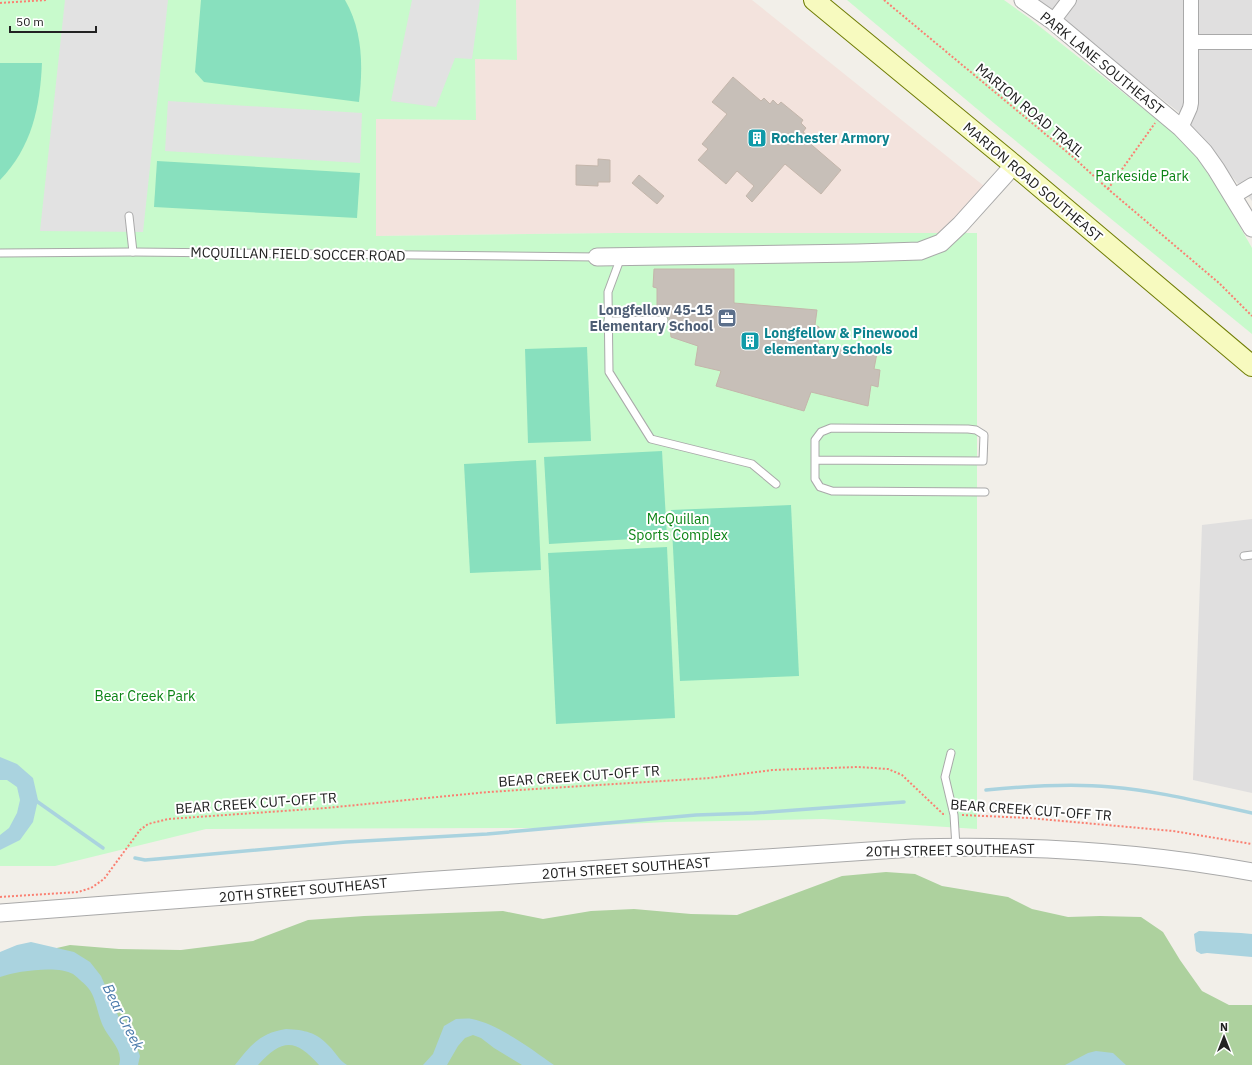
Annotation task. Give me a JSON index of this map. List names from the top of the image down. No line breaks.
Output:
{"streets":{"main road":["MARION ROAD SOUTHEAST"],"street":["PARK LANE SOUTHEAST","20TH STREET SOUTHEAST"],"lane":["MCQUILLAN FIELD SOCCER ROAD"],"path":["MARION ROAD TRAIL","BEAR CREEK CUT-OFF TR"]},"water":["Bear Creek"],"parks":["Parkeside Park","McQuillan Sports Complex","Bear Creek Park"],"places":{"building":["Rochester Armory","Longfellow & Pinewood elementary schools"],"office":["Longfellow 45-15 Elementary School"]},"scale_bar":"50 m","north":"top"}
